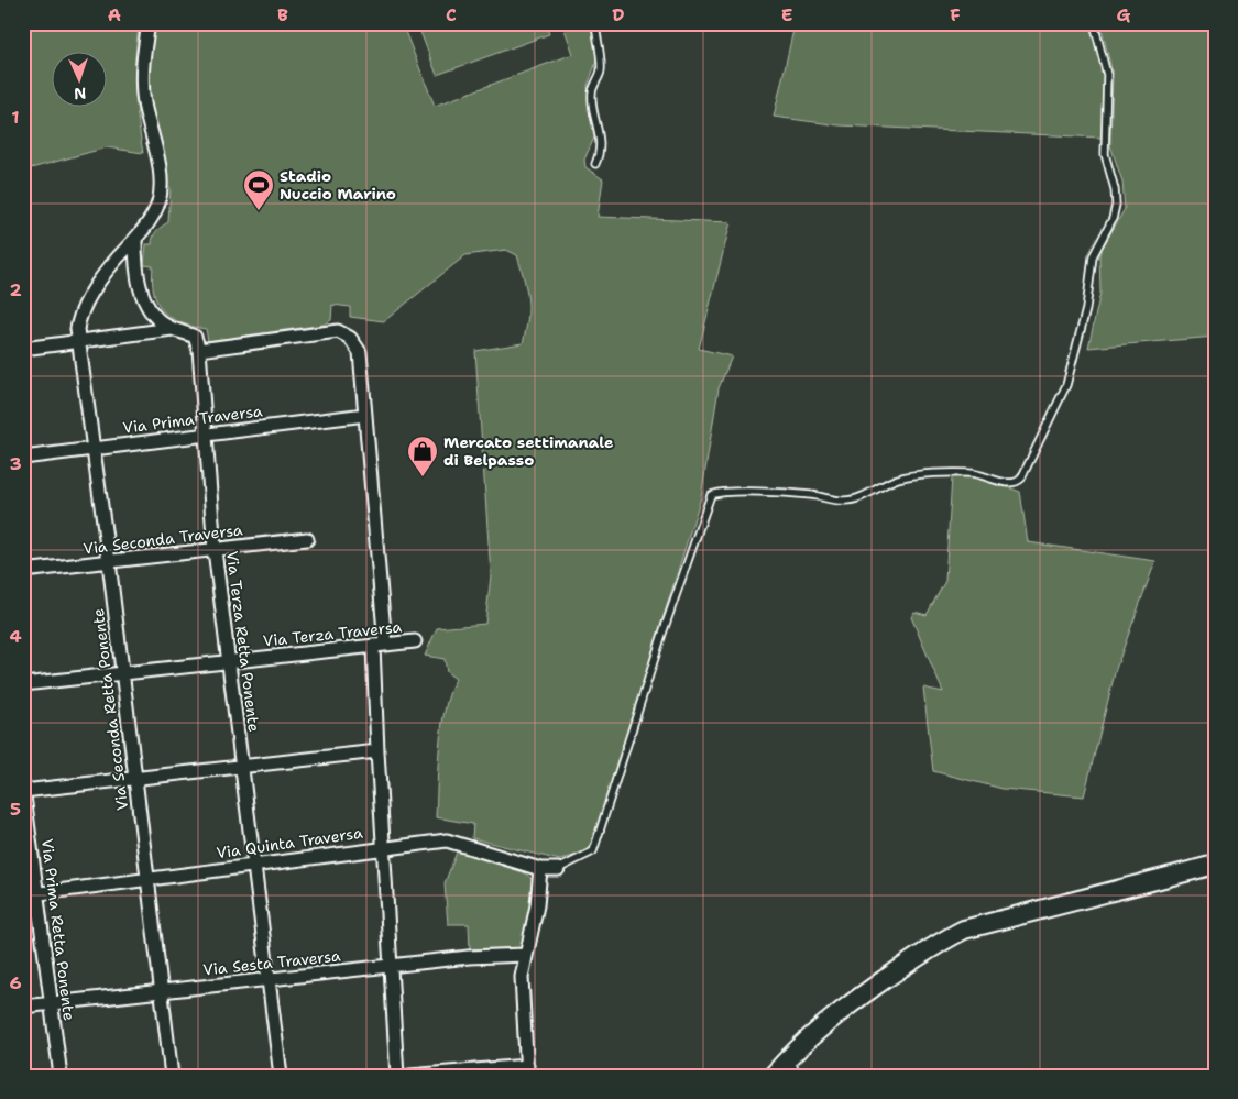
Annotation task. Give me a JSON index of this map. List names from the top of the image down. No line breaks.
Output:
{"streets":{"street":["Via Prima Traversa","Via Seconda Traversa","Via Terza Traversa","Via Terza Retta Ponente","Via Seconda Retta Ponente","Via Quinta Traversa","Via Prima Retta Ponente","Via Sesta Traversa"]},"crossings":[["Via Prima Traversa","Via Terza Retta Ponente"],["Via Prima Traversa","Via Seconda Retta Ponente"],["Via Seconda Traversa","Via Terza Retta Ponente"],["Via Seconda Traversa","Via Seconda Retta Ponente"],["Via Terza Traversa","Via Terza Retta Ponente"],["Via Terza Traversa","Via Seconda Retta Ponente"],["Via Terza Retta Ponente","Via Quinta Traversa"],["Via Terza Retta Ponente","Via Sesta Traversa"],["Via Seconda Retta Ponente","Via Quinta Traversa"],["Via Seconda Retta Ponente","Via Sesta Traversa"],["Via Quinta Traversa","Via Prima Retta Ponente"],["Via Prima Retta Ponente","Via Sesta Traversa"]],"places":{"sports":["Stadio Nuccio Marino"],"shop":["Mercato settimanale di Belpasso"]},"north":"bottom","grid":{"columns":["A","B","C","D","E","F","G"],"rows":["1","2","3","4","5","6"]}}
